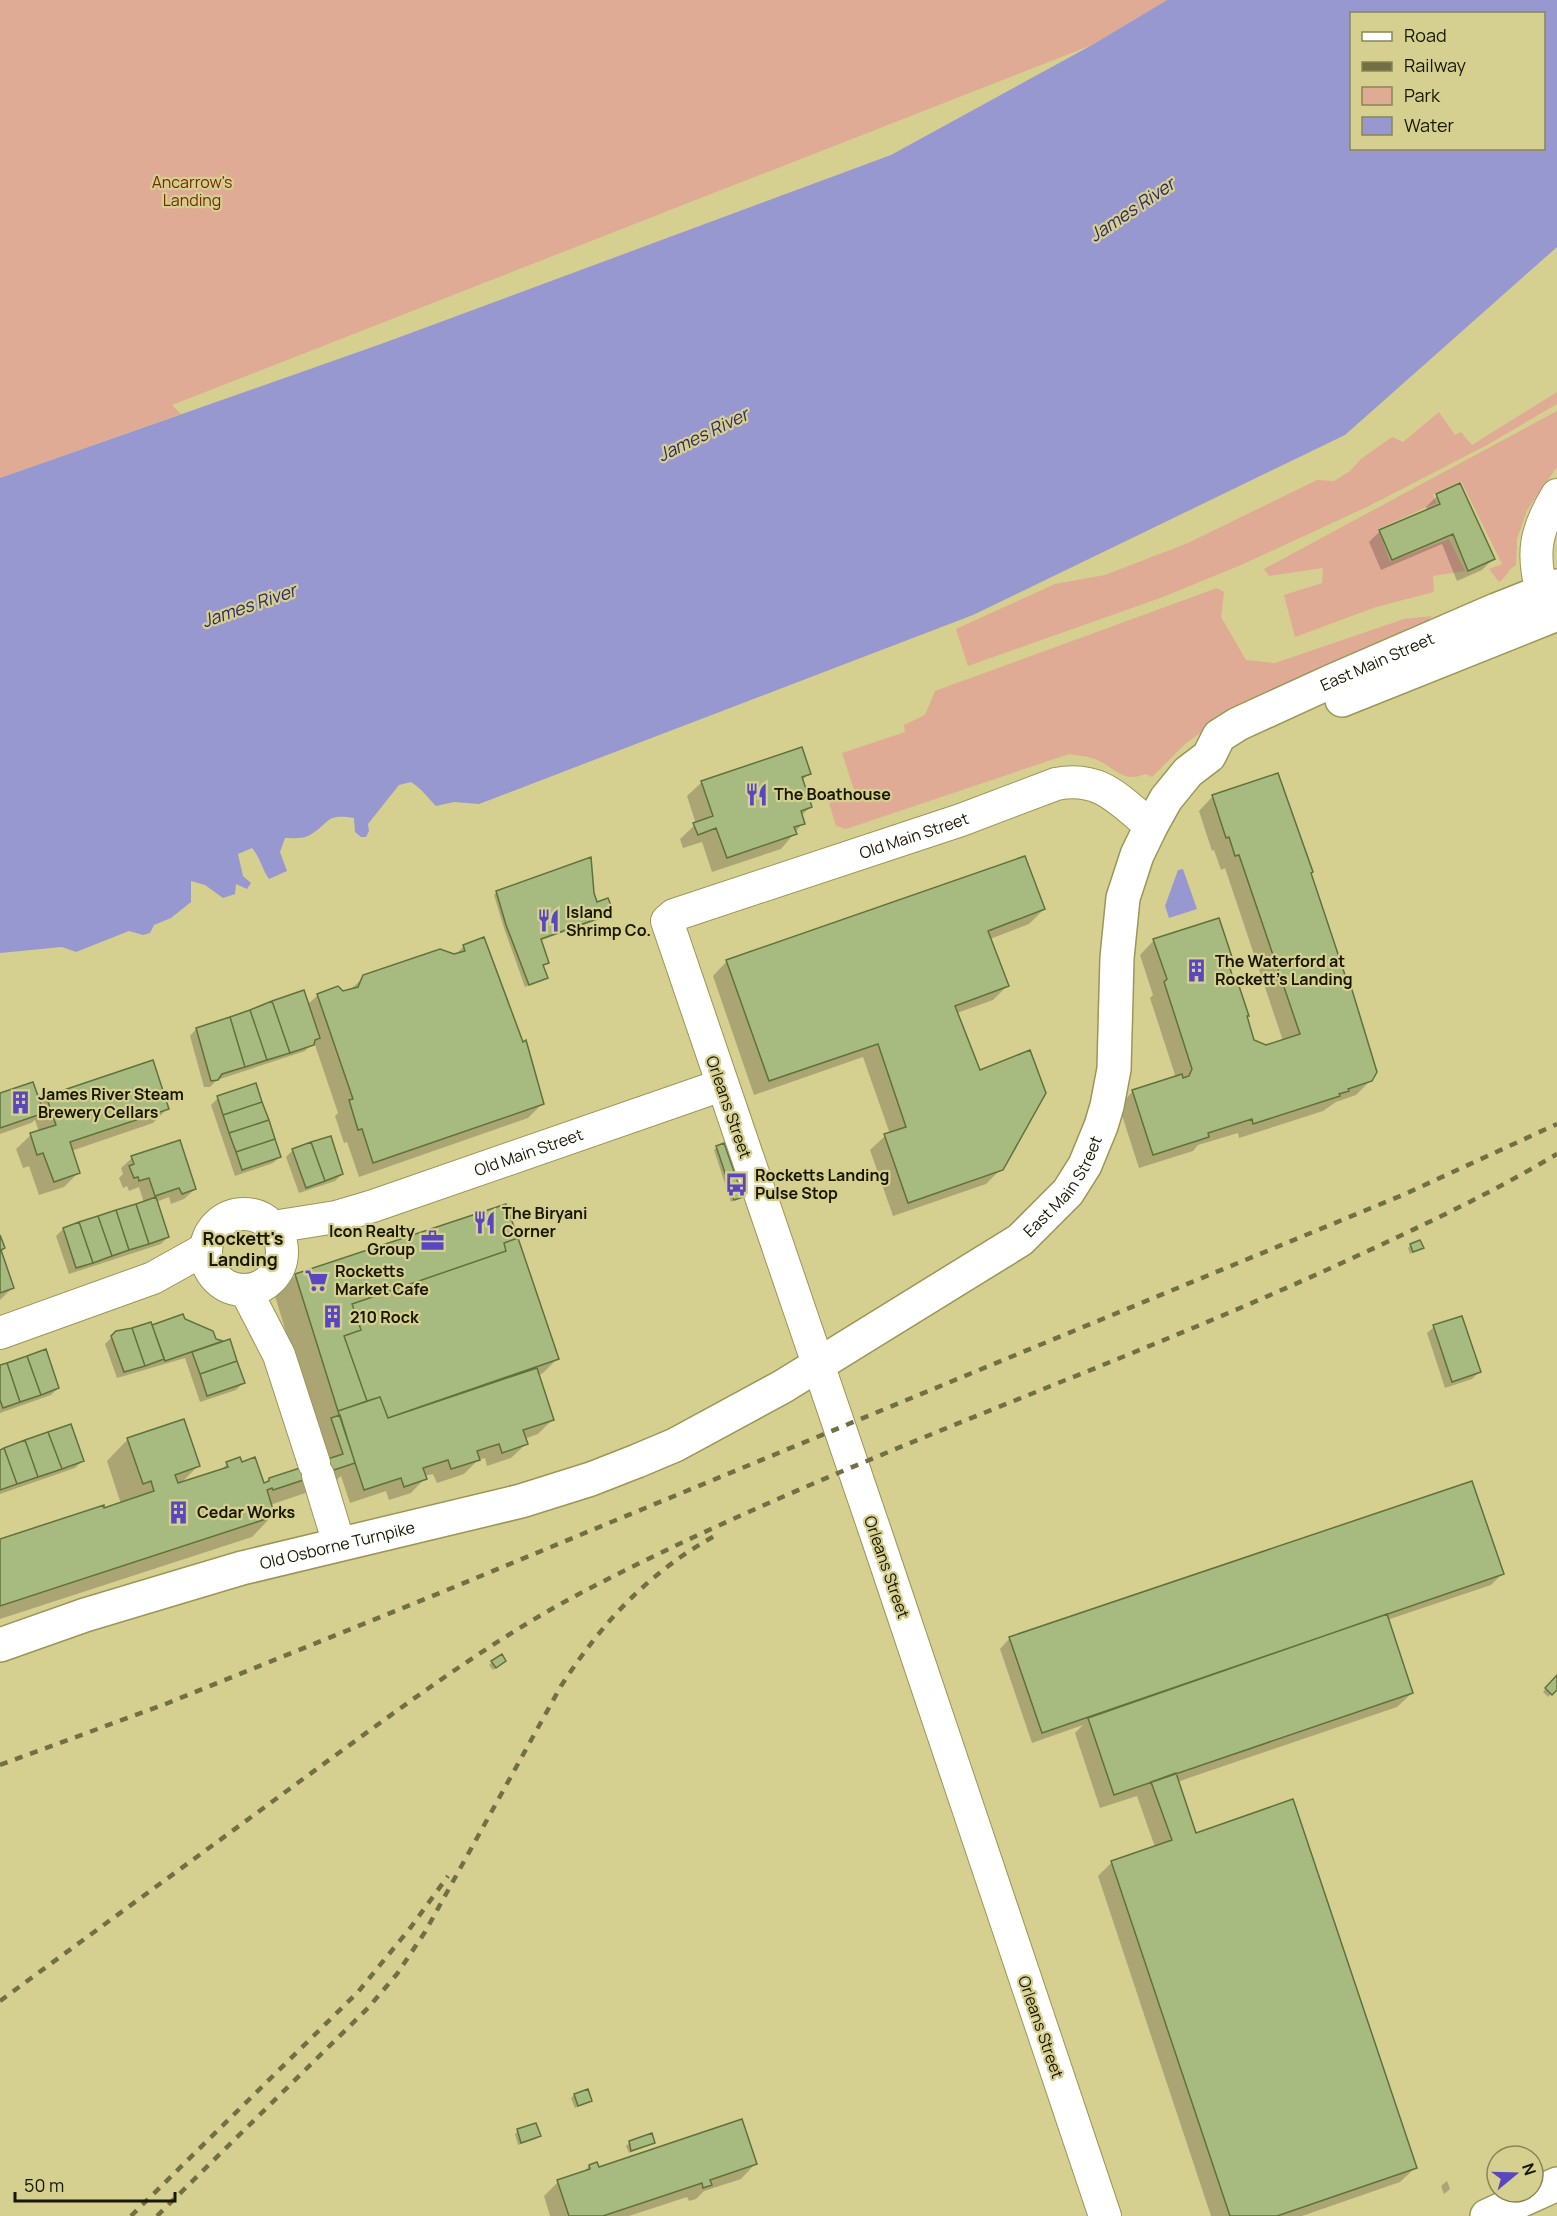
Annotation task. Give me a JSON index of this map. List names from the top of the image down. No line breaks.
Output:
{"streets":{"main road":["East Main Street","Old Osborne Turnpike"],"street":["Old Main Street","Orleans Street"]},"crossings":[["East Main Street","Old Main Street"],["East Main Street","Orleans Street"],["East Main Street","Old Osborne Turnpike"],["Old Main Street","Orleans Street"]],"districts":["Rockett's Landing"],"water":["James River"],"parks":["Ancarrow's Landing"],"places":{"restaurant":["The Boathouse","Island Shrimp Co.","The Biryani Corner"],"building":["The Waterford at Rockett's Landing","James River Steam Brewery Cellars","210 Rock","Cedar Works"],"bus stop":["Rocketts Landing Pulse Stop"],"office":["Icon Realty Group"],"supermarket":["Rocketts Market Cafe"]},"legend":["Road","Railway","Park","Water"],"scale_bar":"50 m","north":"right"}
